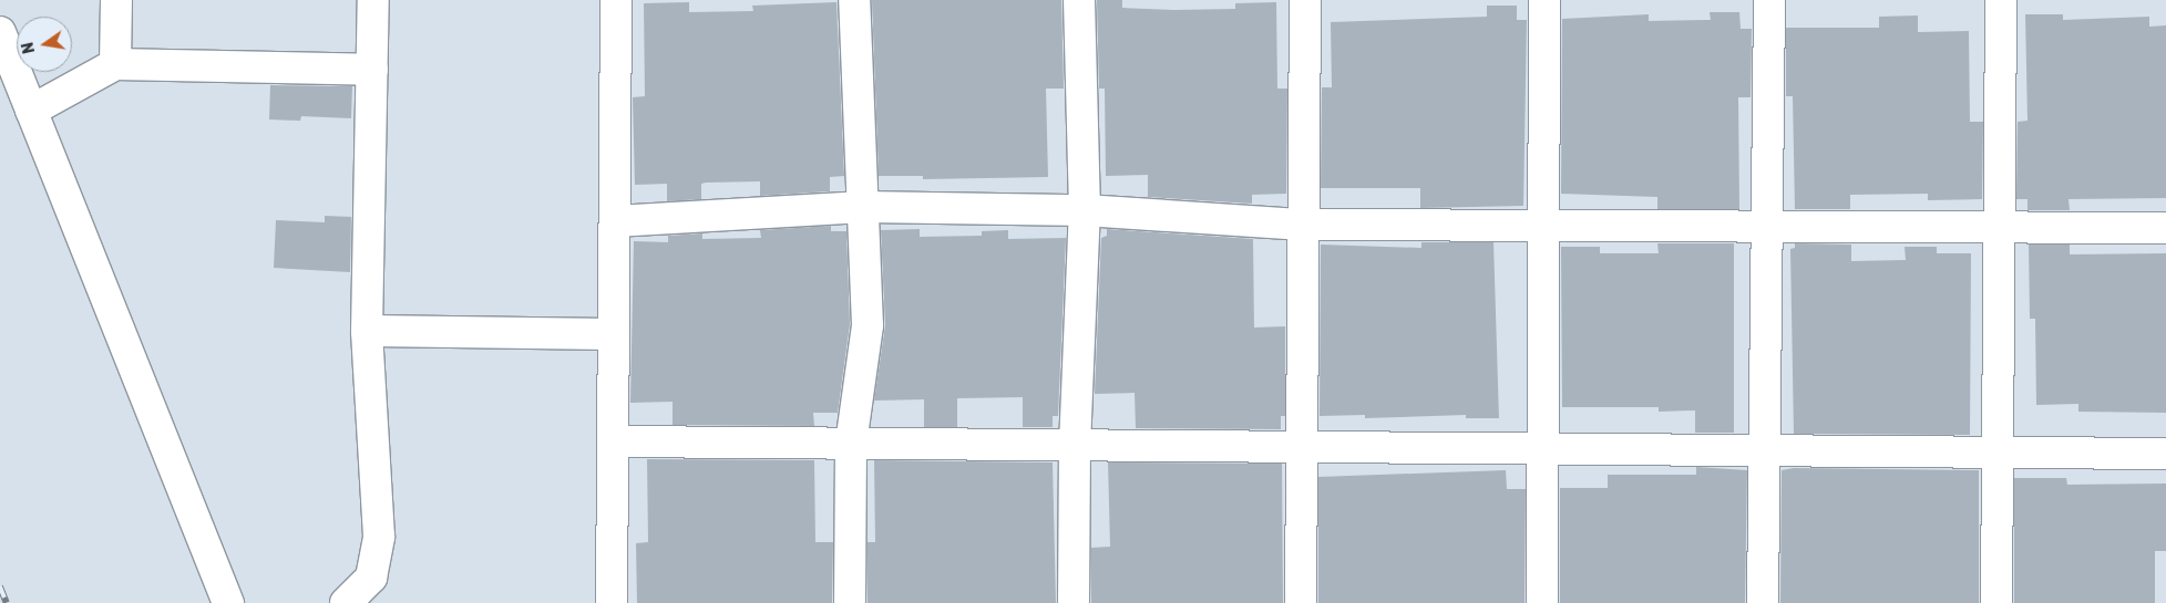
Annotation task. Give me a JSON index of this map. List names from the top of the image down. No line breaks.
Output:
{"north":"left"}
